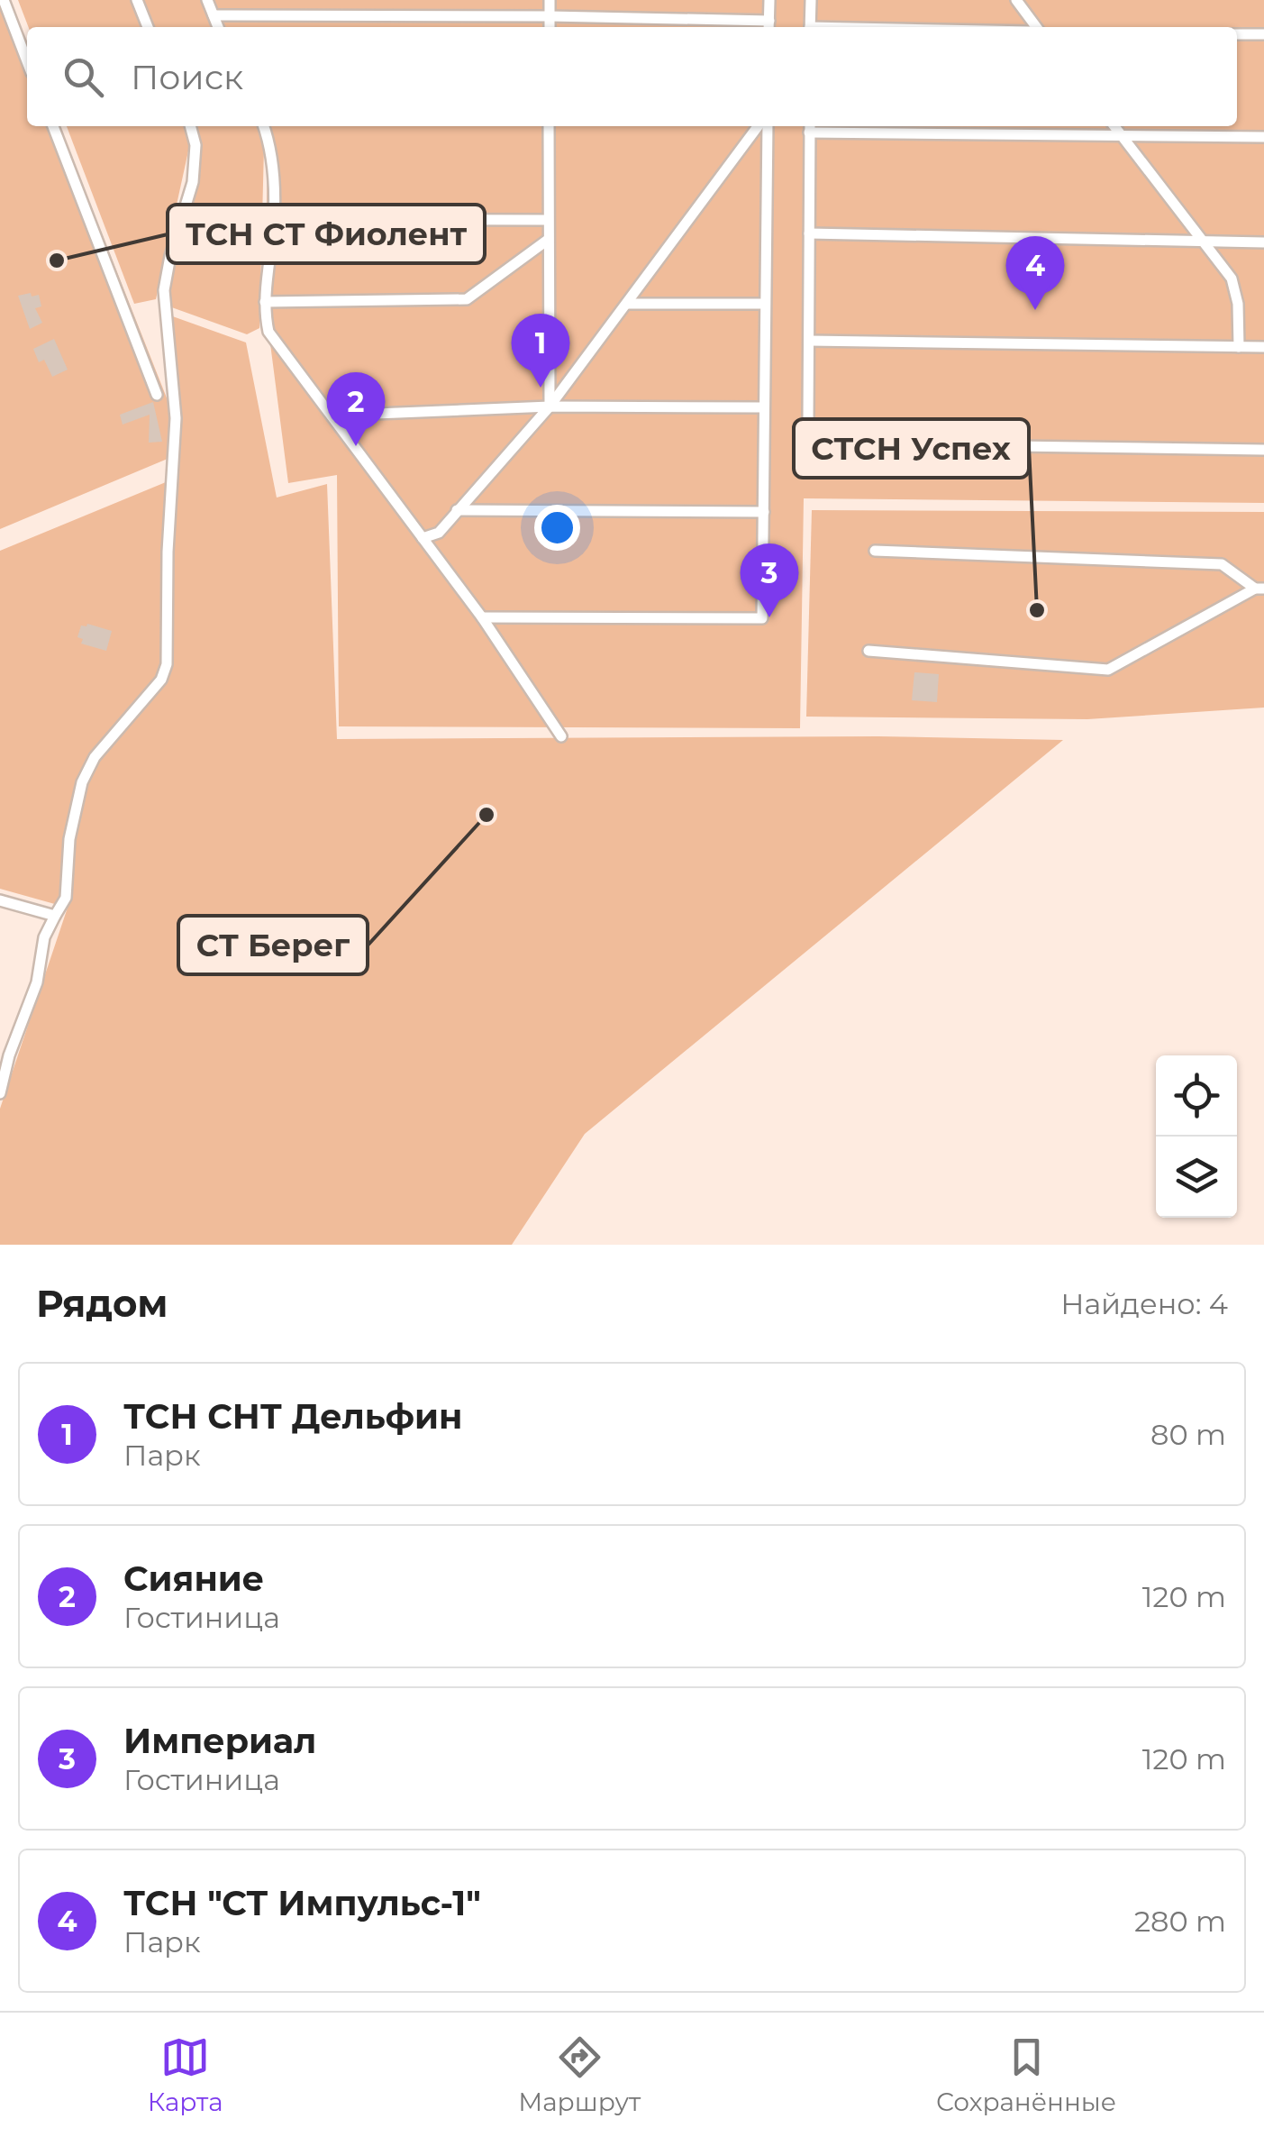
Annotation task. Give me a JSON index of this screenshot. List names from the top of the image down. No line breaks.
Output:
{"places":["ТСН СТ Фиолент","СТСН Успех","СТ Берег"],"page":{"search":"Поиск","pins":["4","1","2","3"],"heading":["Рядом","Найдено: 4"],"list":[{"mark":"1","name":"ТСН СНТ Дельфин","note":"Парк","value":"80 m"},{"mark":"2","name":"Сияние","note":"Гостиница","value":"120 m"},{"mark":"3","name":"Империал","note":"Гостиница","value":"120 m"},{"mark":"4","name":"ТСН \"СТ Импульс-1\"","note":"Парк","value":"280 m"}],"nav":["Карта","Маршрут","Сохранённые"]}}
